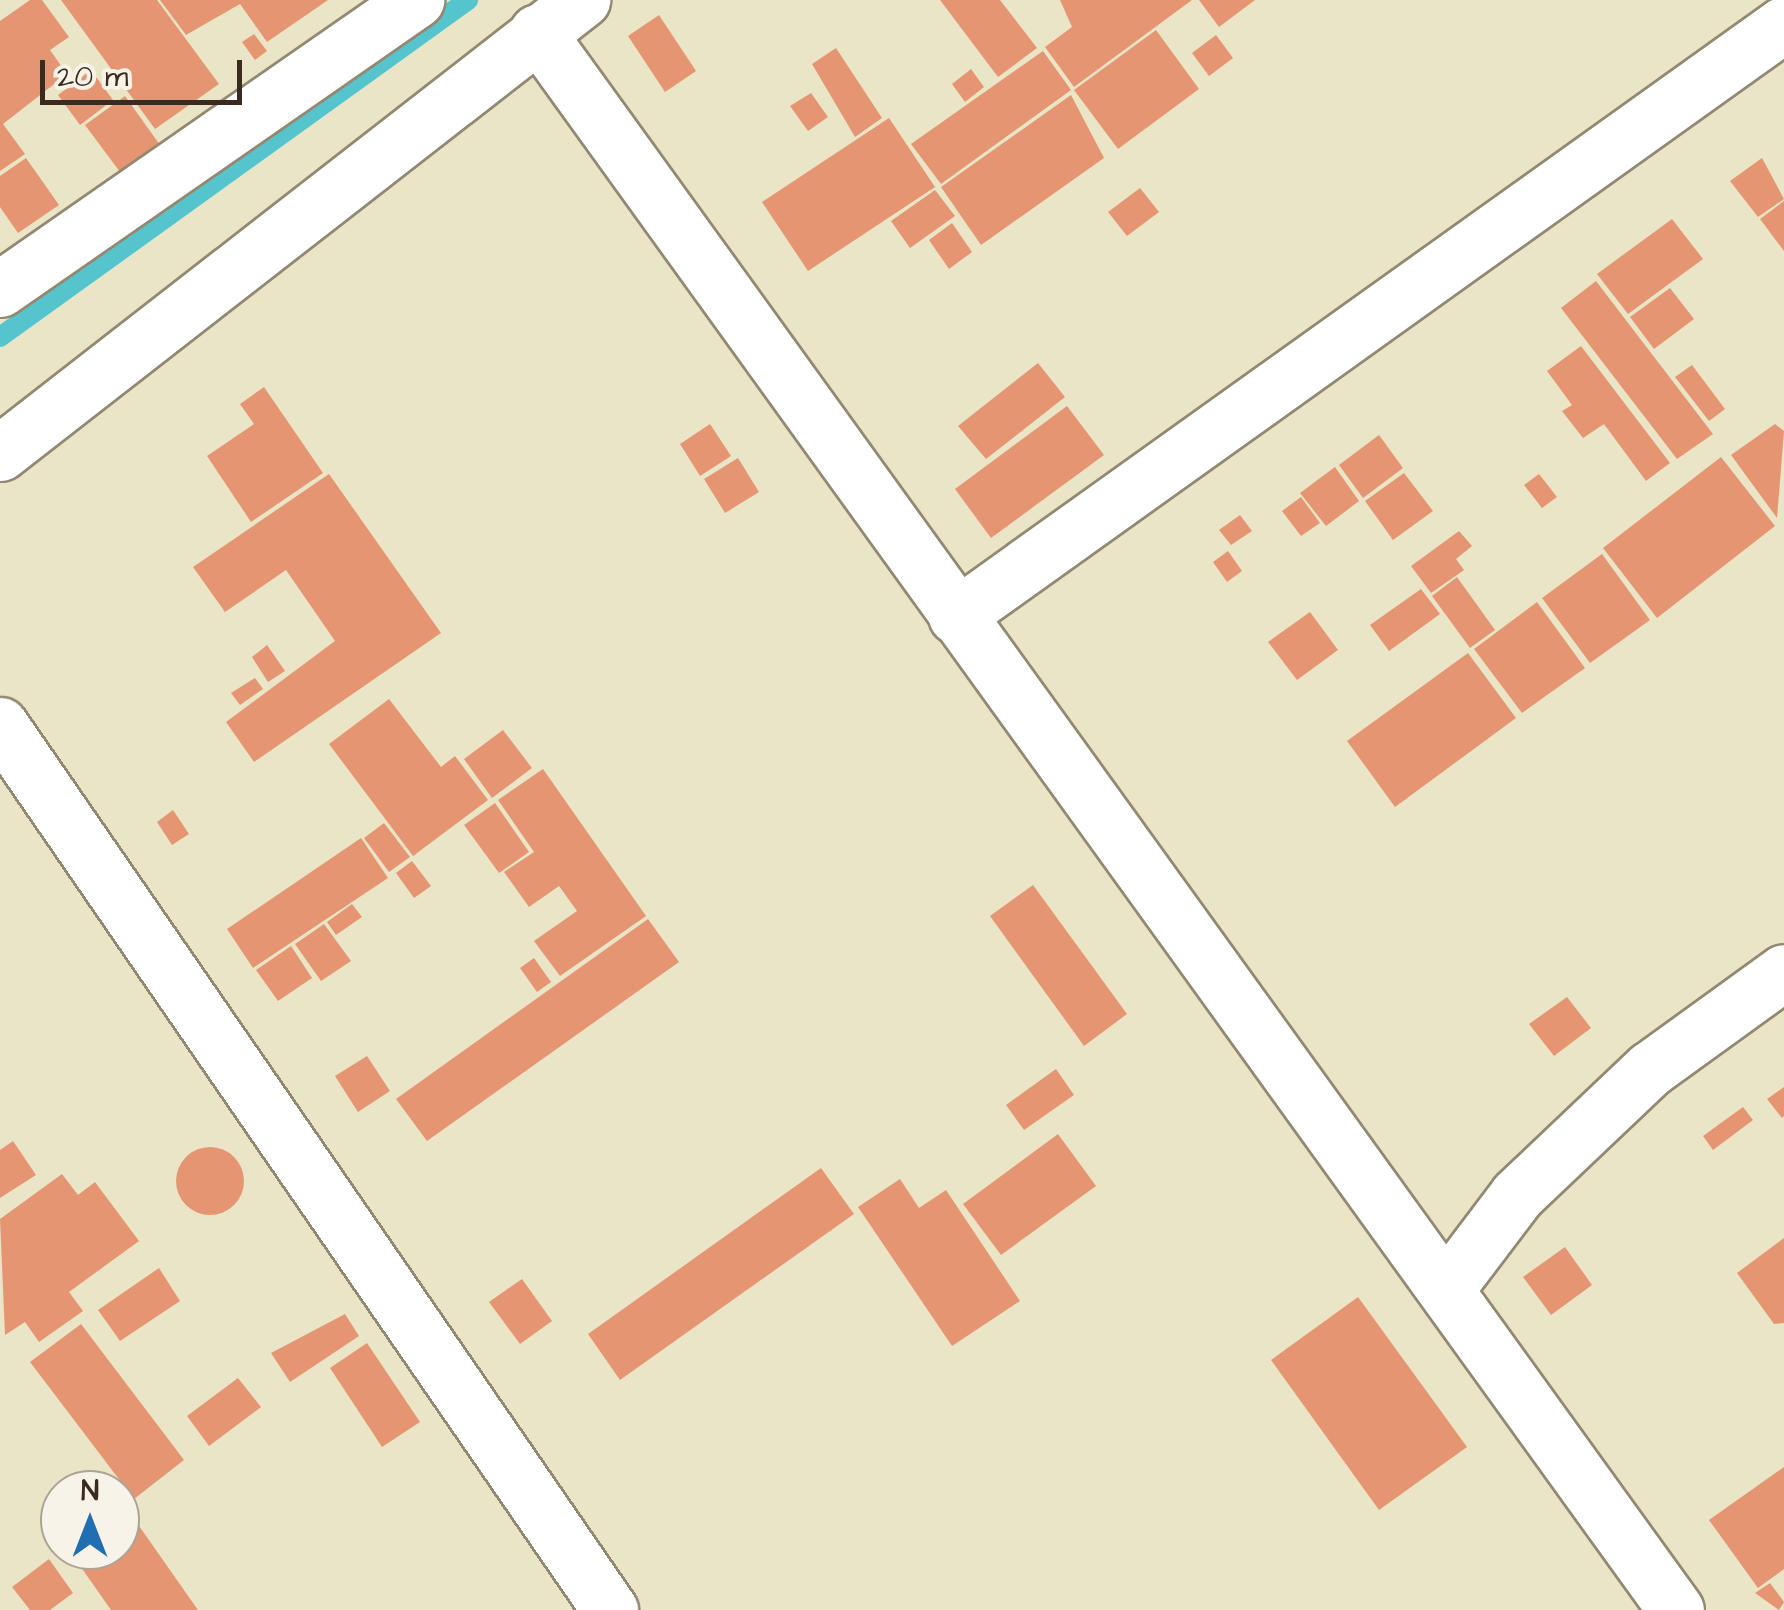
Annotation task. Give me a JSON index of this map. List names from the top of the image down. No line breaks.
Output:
{"scale_bar":"20 m","north":"top"}
